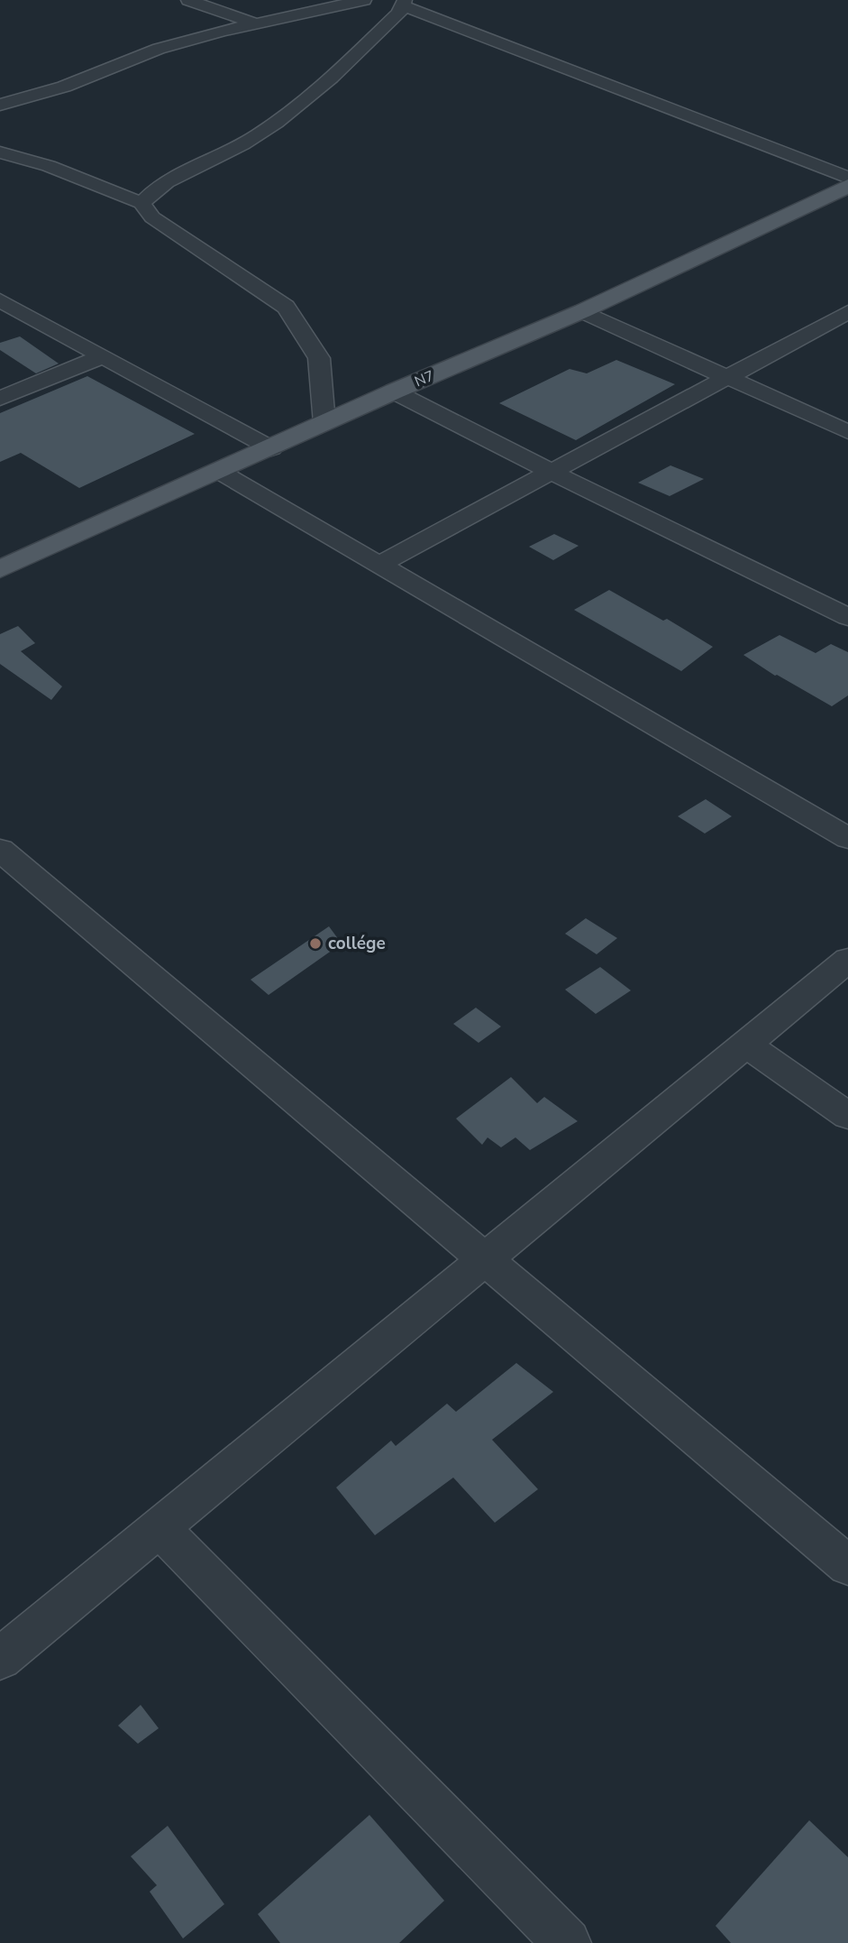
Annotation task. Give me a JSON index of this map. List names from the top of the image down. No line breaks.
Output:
{"streets":{"main road":["N7"]},"places":["collége"]}
